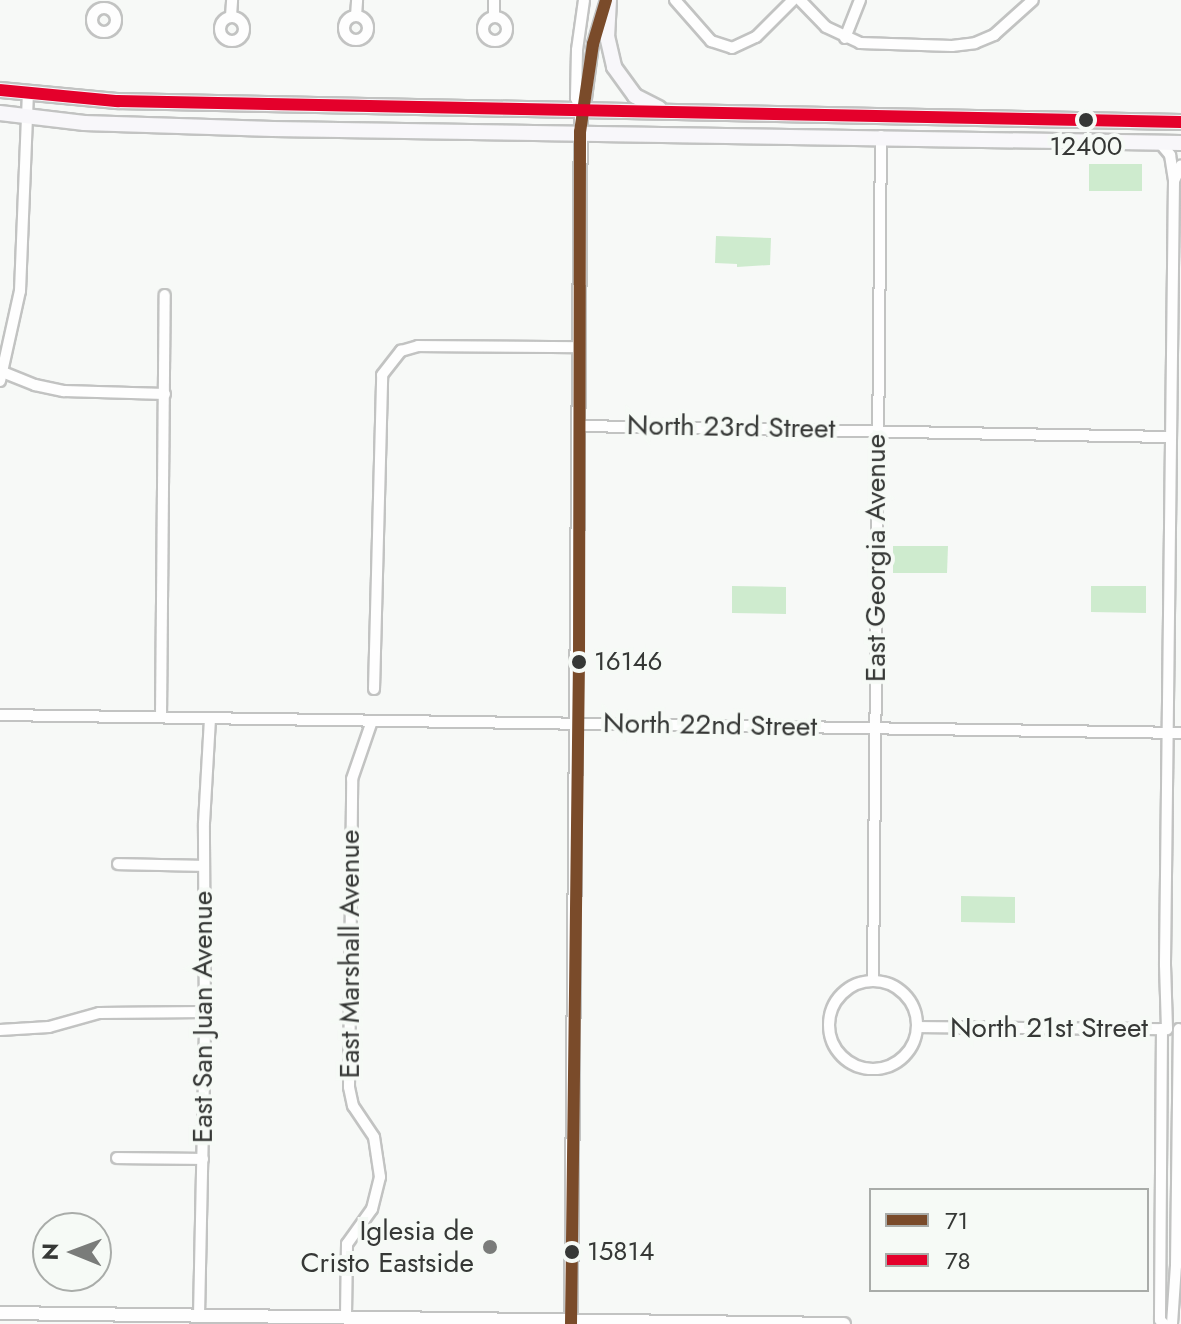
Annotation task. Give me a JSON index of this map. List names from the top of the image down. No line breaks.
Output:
{"streets":{"street":["North 23rd Street","East Georgia Avenue","North 22nd Street","East Marshall Avenue","East San Juan Avenue","North 21st Street"]},"crossings":[["North 23rd Street","East Georgia Avenue"],["East Georgia Avenue","North 22nd Street"],["East Georgia Avenue","North 21st Street"],["North 22nd Street","East Marshall Avenue"],["North 22nd Street","East San Juan Avenue"]],"places":["12400","16146","Iglesia de Cristo Eastside","15814"],"lines":["transit line 71","transit line 78"],"legend":["71","78"],"north":"left"}
